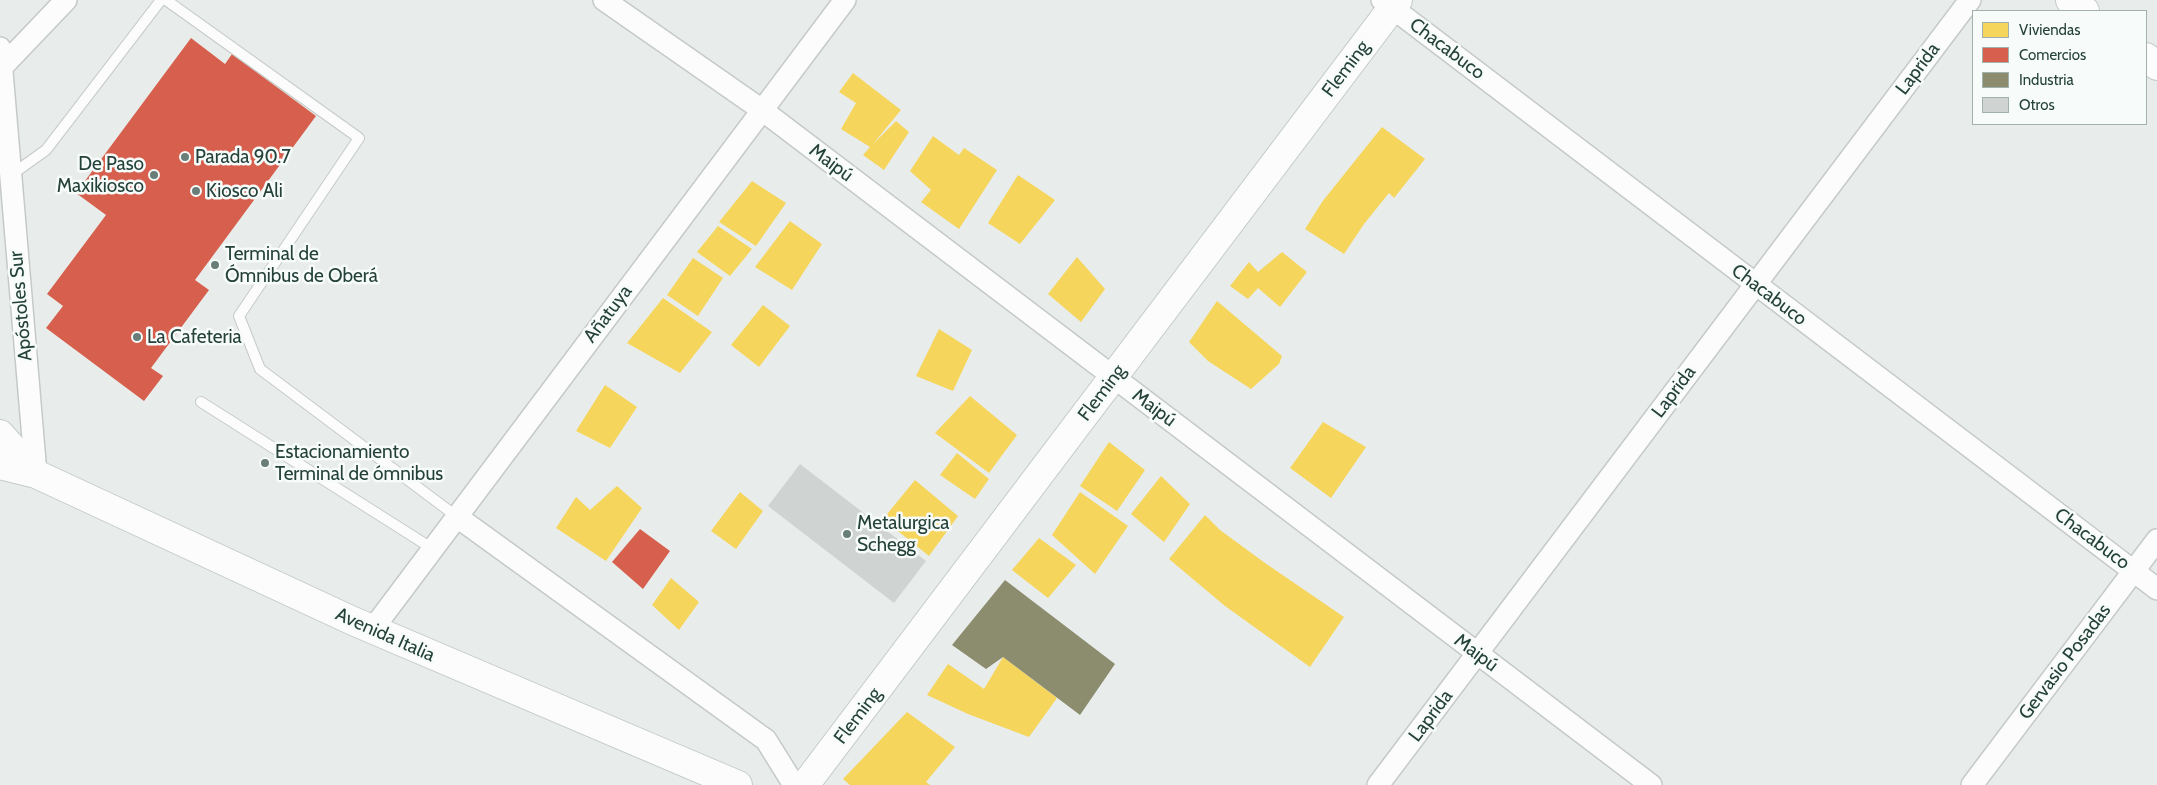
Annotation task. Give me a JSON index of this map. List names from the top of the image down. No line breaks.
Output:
{"streets":{"street":["Chacabuco","Fleming","Laprida","Maipú","Apóstoles Sur","Añatuya","Avenida Italia","Gervasio Posadas"]},"crossings":[["Chacabuco","Fleming"],["Chacabuco","Laprida"],["Chacabuco","Gervasio Posadas"],["Fleming","Maipú"],["Laprida","Maipú"],["Maipú","Añatuya"],["Apóstoles Sur","Avenida Italia"],["Añatuya","Avenida Italia"]],"places":["Parada 90.7","De Paso Maxikiosco","Kiosco Ali","Terminal de Ómnibus de Oberá","La Cafeteria","Estacionamiento Terminal de ómnibus","Metalurgica Schegg"],"legend":["Viviendas","Comercios","Industria","Otros"]}
